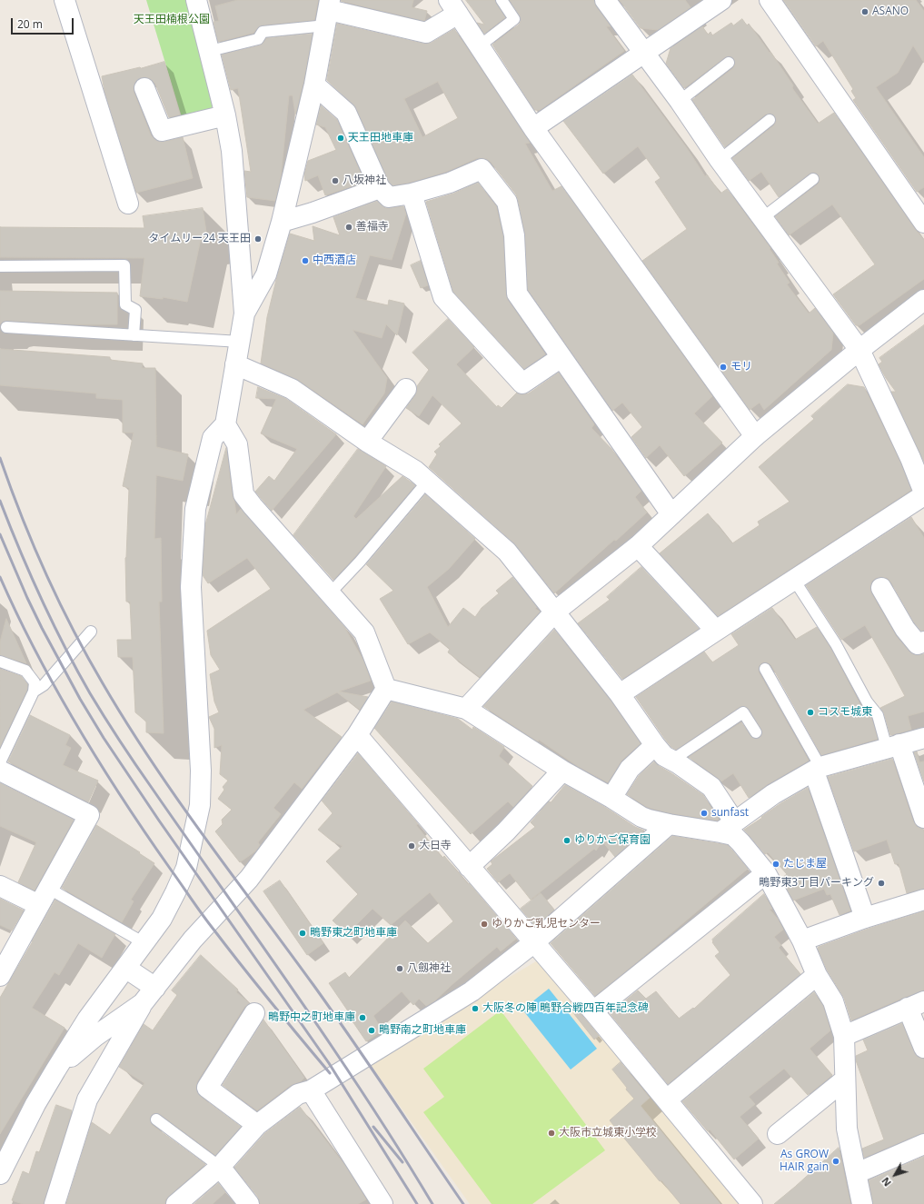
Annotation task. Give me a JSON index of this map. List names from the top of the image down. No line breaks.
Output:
{"parks":["天王田楠根公園"],"places":["ASANO","天王田地車庫","八坂神社","善福寺","タイムリー24 天王田","中西酒店","モリ","コスモ城東","sunfast","ゆりかご保育園","大日寺","たじま屋","鴫野東3丁目パーキング","ゆりかご乳児センター","鴫野東之町地車庫","八劔神社","大阪冬の陣 鴫野合戦四百年記念碑","鴫野中之町地車庫","鴫野南之町地車庫","大阪市立城東小学校","As GROW HAIR gain"],"scale_bar":"20 m","north":"bottom left"}
